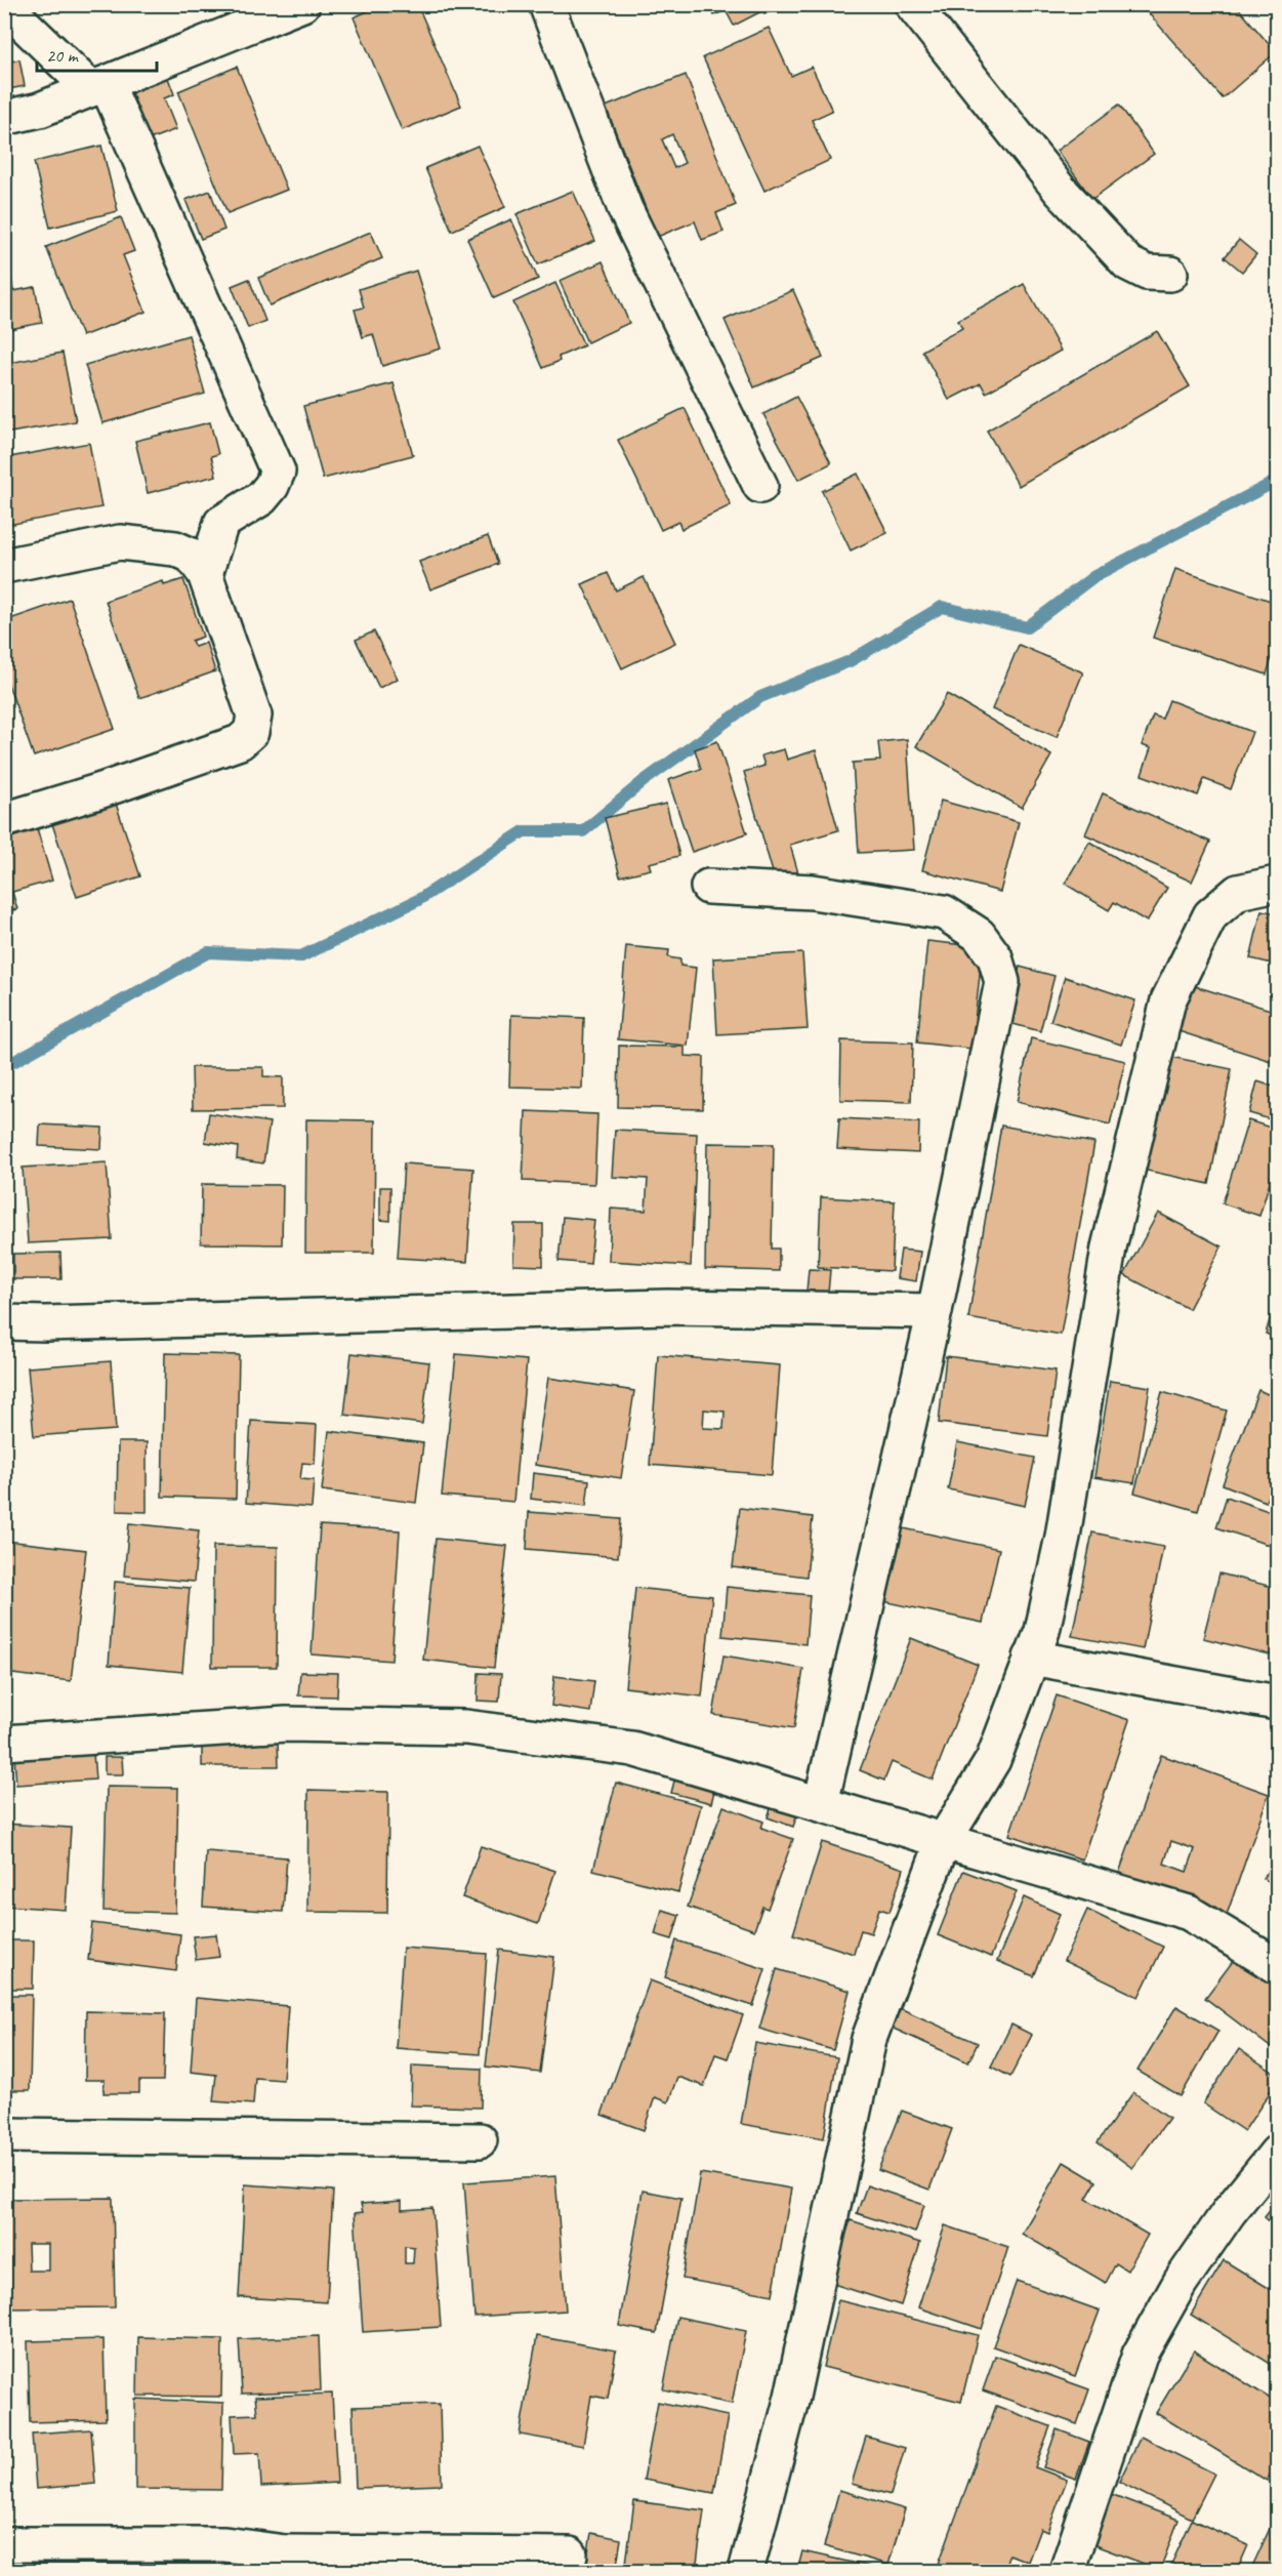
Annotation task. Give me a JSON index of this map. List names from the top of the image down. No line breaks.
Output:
{"scale_bar":"20 m"}
